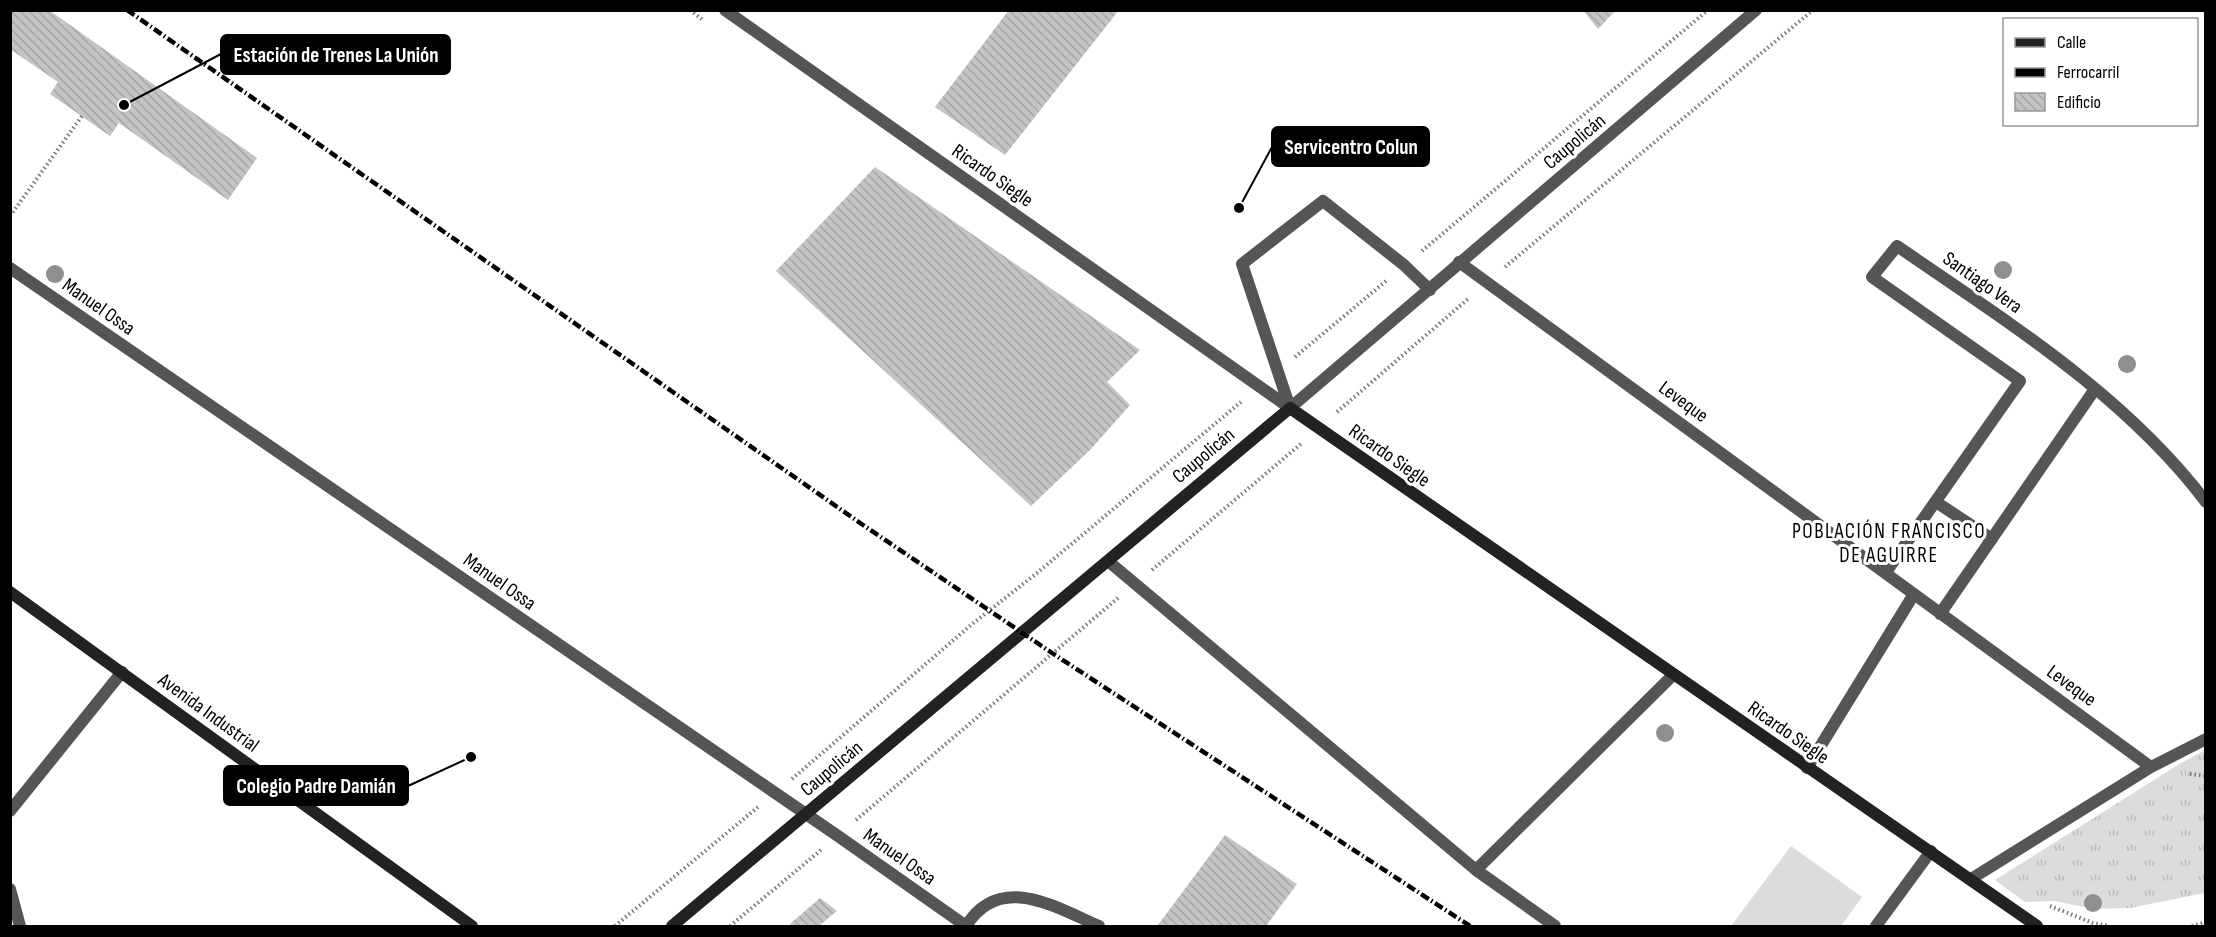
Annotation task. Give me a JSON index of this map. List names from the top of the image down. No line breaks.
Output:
{"streets":{"main road":["Caupolicán","Ricardo Siegle","Avenida Industrial"],"street":["Santiago Vera","Manuel Ossa","Leveque"]},"crossings":[["Caupolicán","Ricardo Siegle"],["Caupolicán","Manuel Ossa"],["Caupolicán","Leveque"]],"districts":["POBLACIÓN FRANCISCO DE AGUIRRE"],"places":["Estación de Trenes La Unión","Servicentro Colun","Colegio Padre Damián"],"legend":["Calle","Ferrocarril","Edificio"]}
